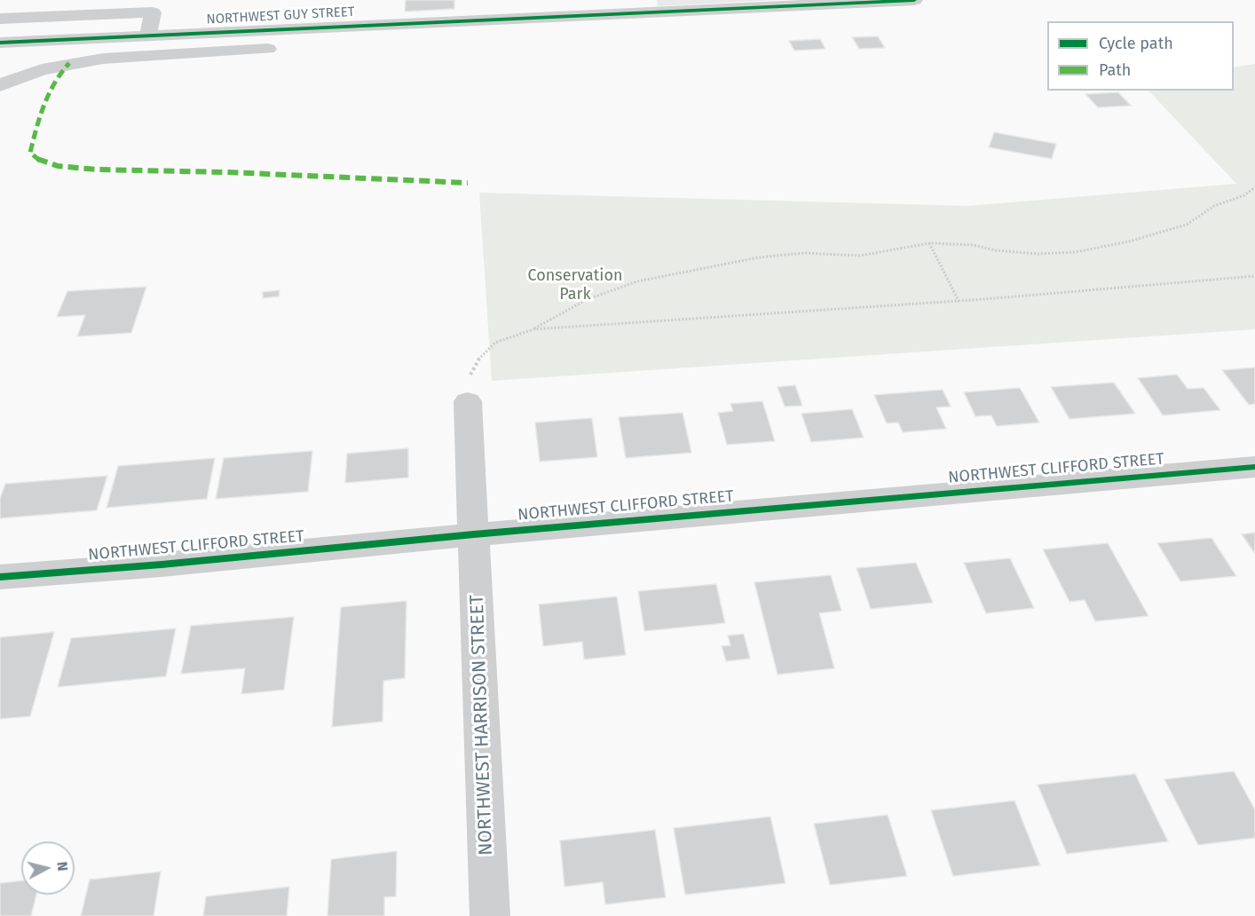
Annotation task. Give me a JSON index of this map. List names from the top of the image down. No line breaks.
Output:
{"streets":{"street":["NORTHWEST GUY STREET","NORTHWEST CLIFFORD STREET","NORTHWEST HARRISON STREET"]},"crossings":[["NORTHWEST CLIFFORD STREET","NORTHWEST HARRISON STREET"]],"parks":["Conservation Park"],"legend":["Cycle path","Path"],"north":"right"}
